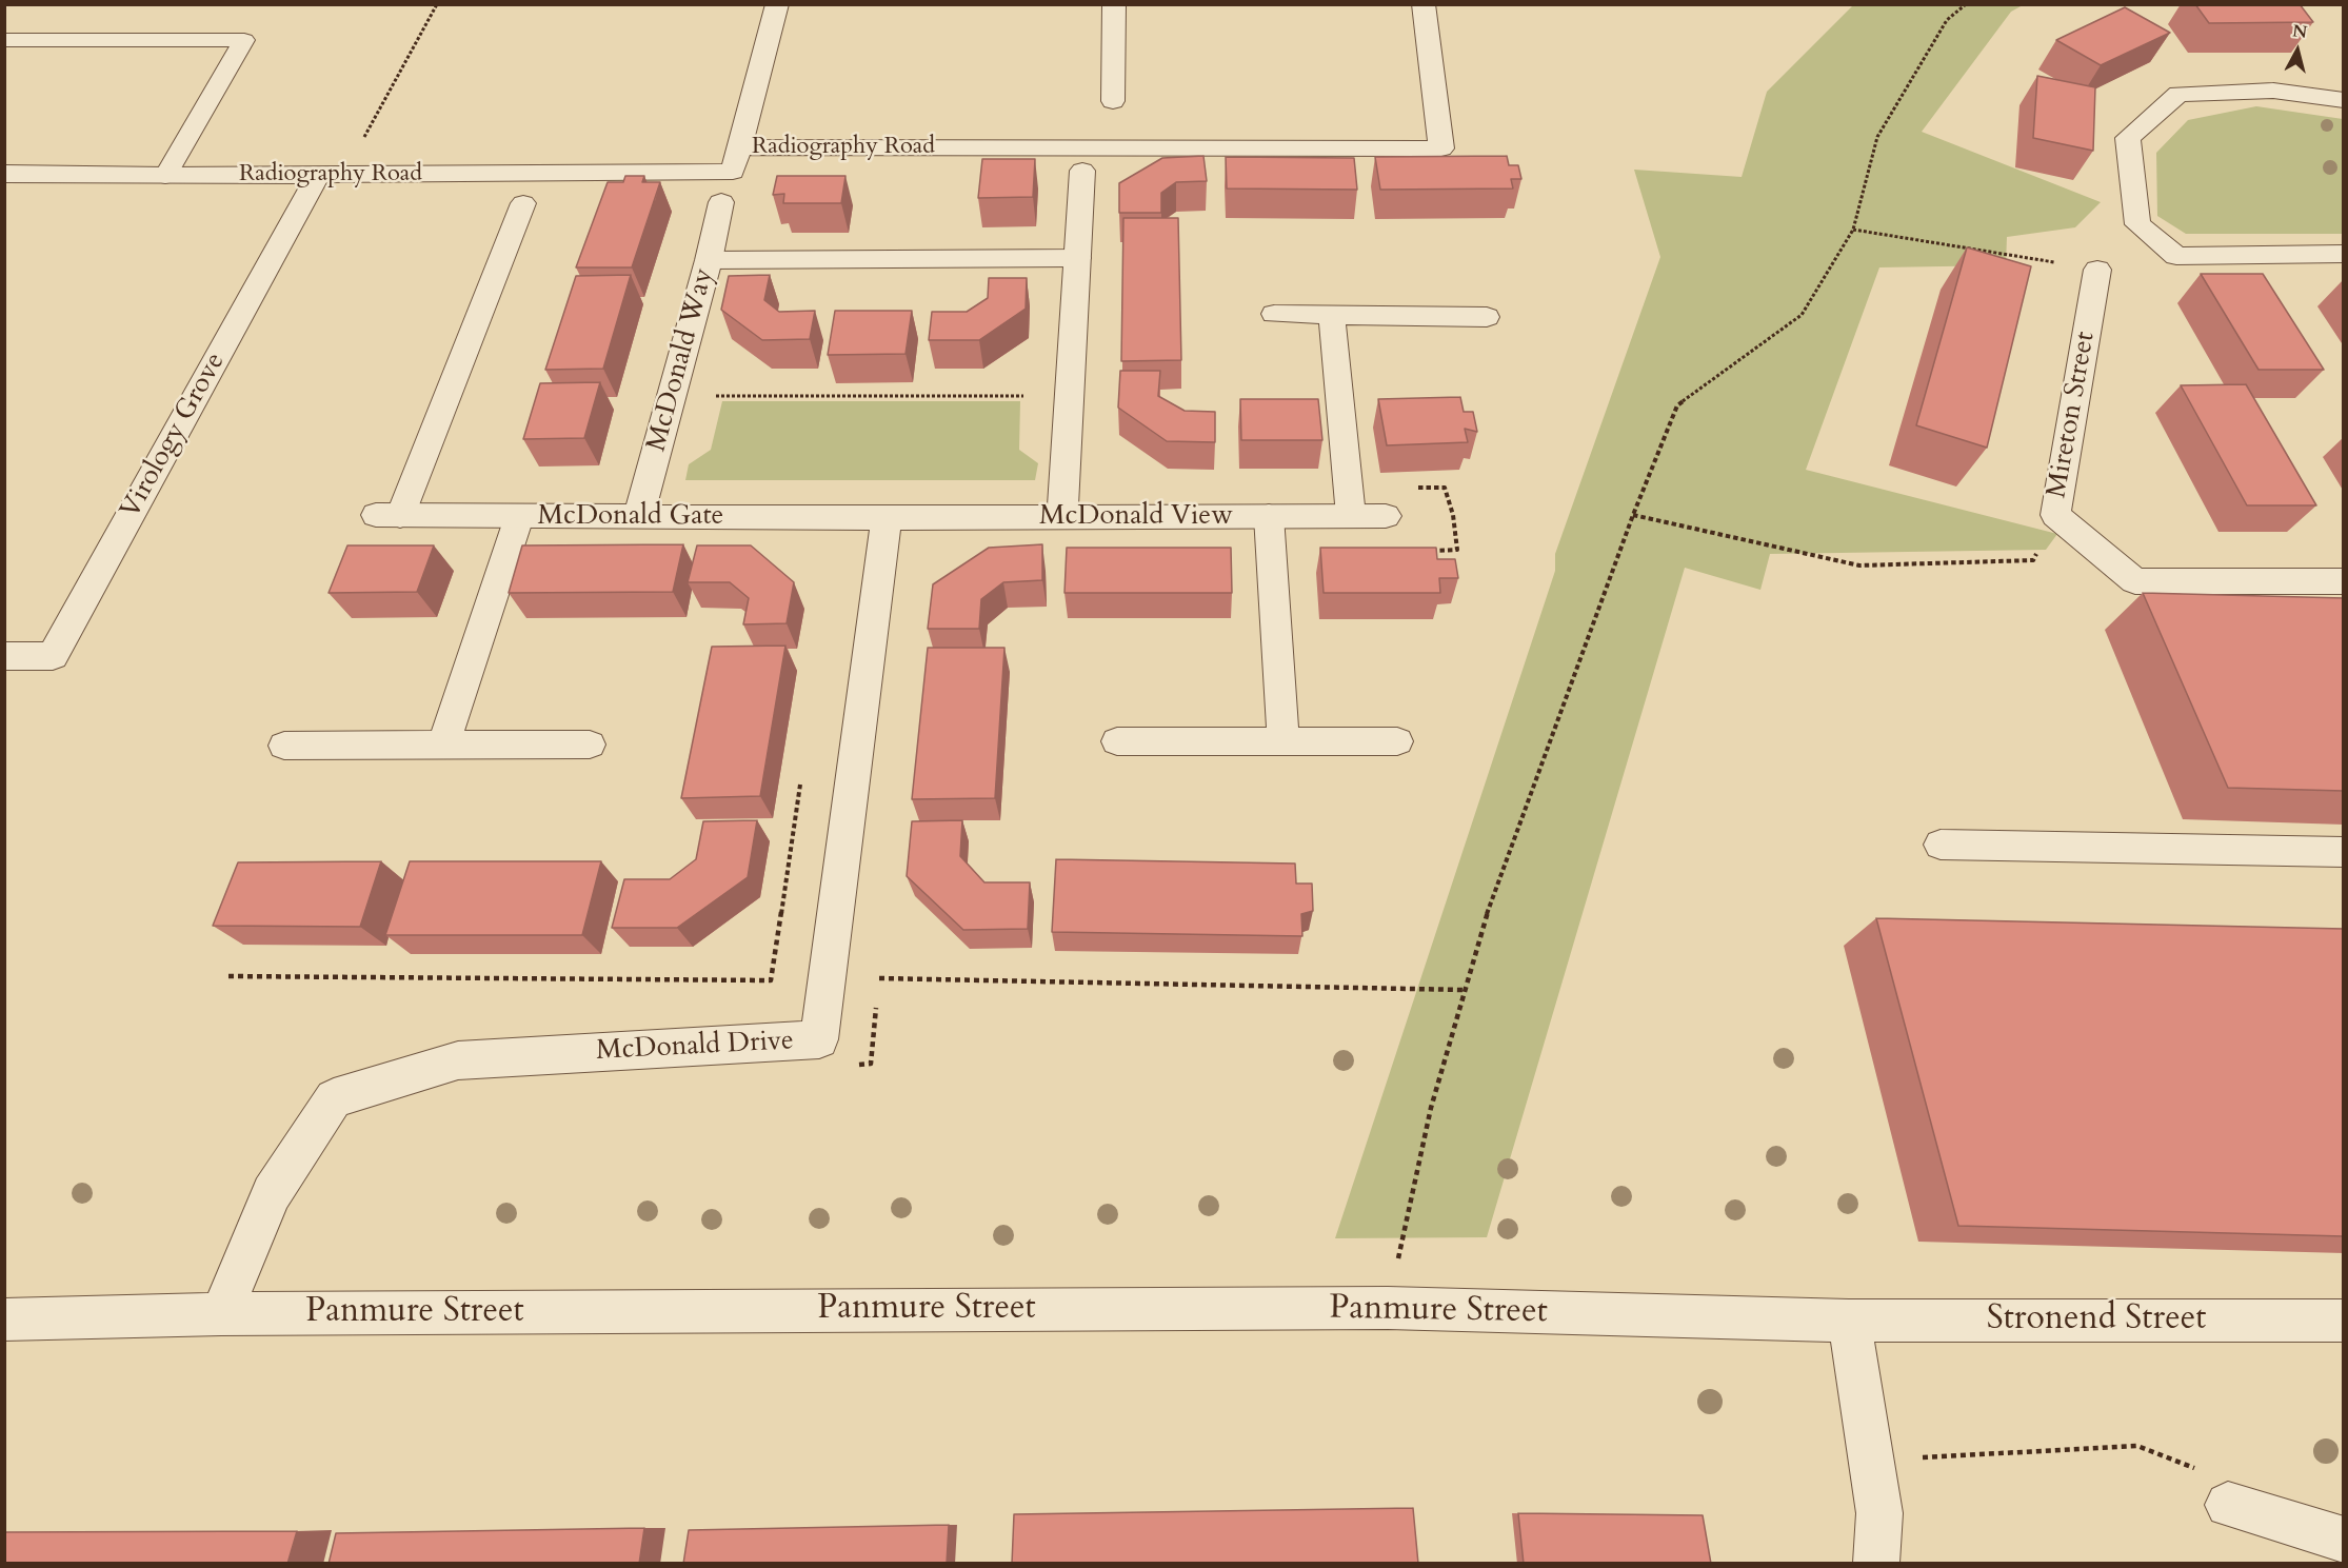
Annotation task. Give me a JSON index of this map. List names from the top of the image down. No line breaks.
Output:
{"streets":{"street":["Radiography Road","McDonald Way","Mireton Street","Virology Grove","McDonald Gate","McDonald View","McDonald Drive","Panmure Street","Stronend Street"]},"crossings":[["Radiography Road","Virology Grove"],["McDonald Way","McDonald Gate"],["McDonald Gate","McDonald View"],["McDonald Gate","McDonald Drive"],["McDonald View","McDonald Drive"],["McDonald Drive","Panmure Street"],["Panmure Street","Stronend Street"]],"north":"top"}
